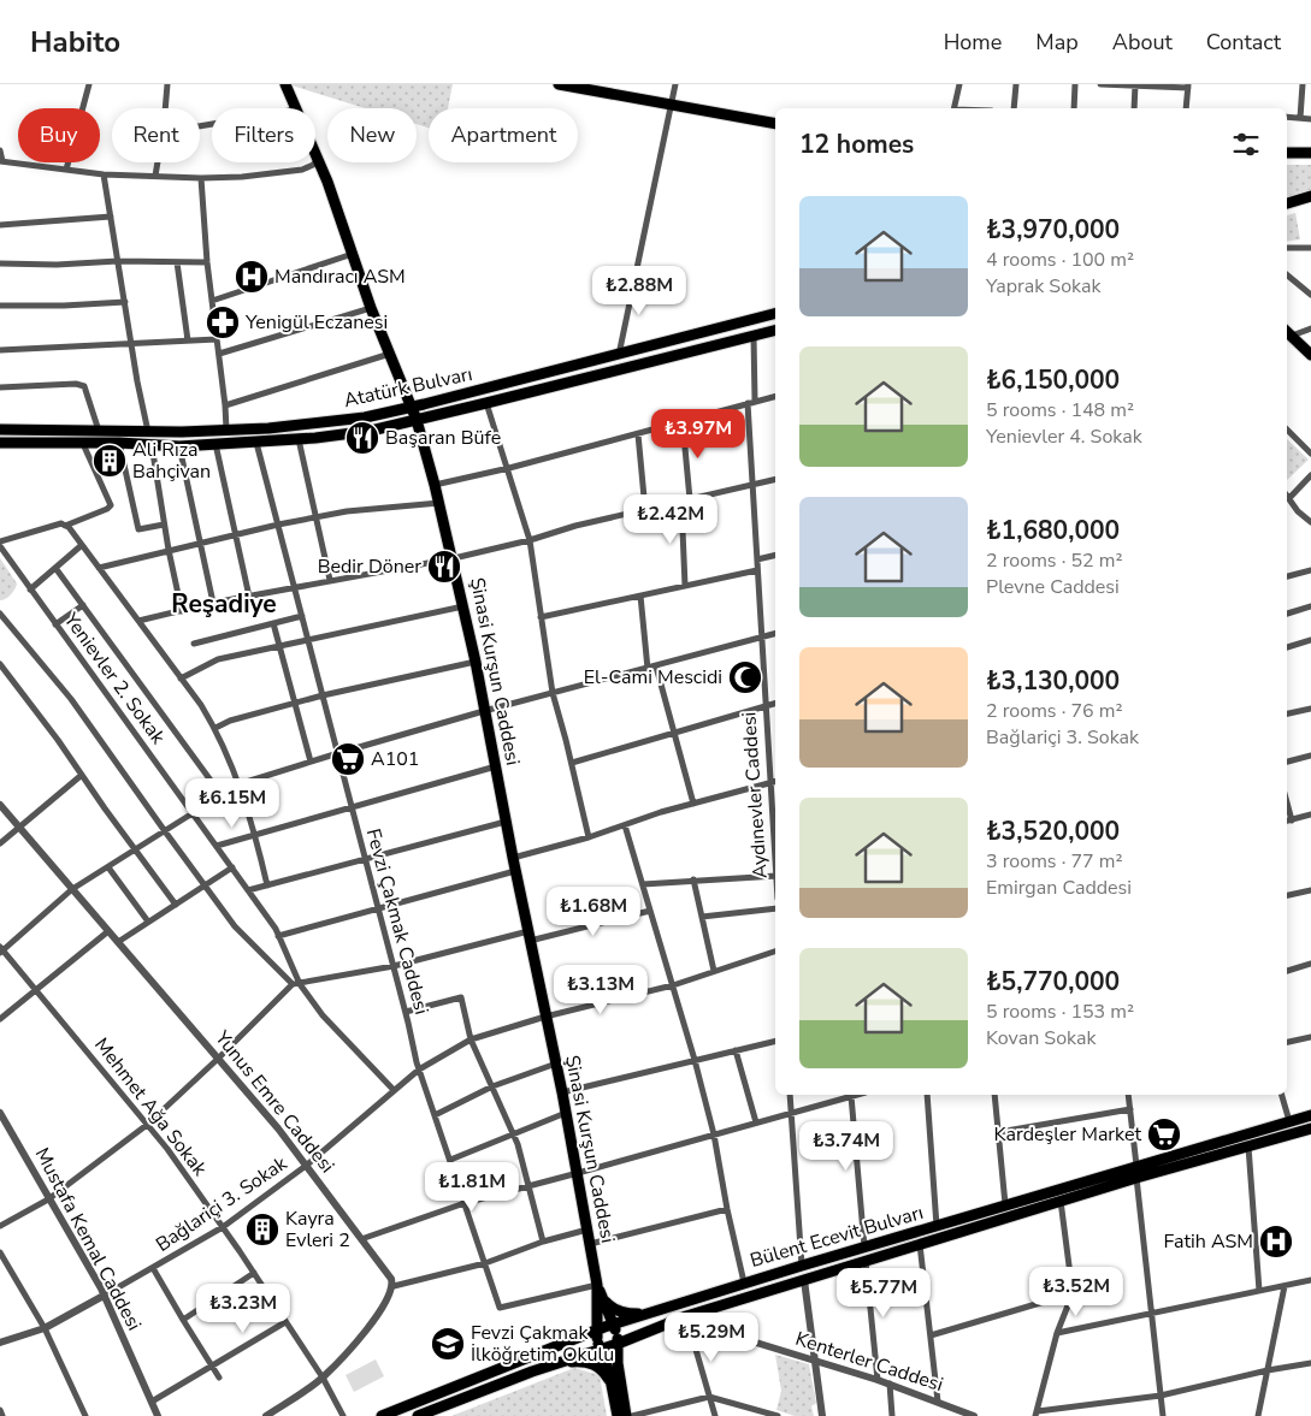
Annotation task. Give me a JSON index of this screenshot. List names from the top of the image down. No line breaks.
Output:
{"streets":{"main road":["Atatürk Bulvarı","Şinasi Kurşun Caddesi","Bülent Ecevit Bulvarı"],"street":["Yenievler 2. Sokak","Aydınevler Caddesi","Fevzi Çakmak Caddesi","Yunus Emre Caddesi","Mehmet Ağa Sokak","Bağlariçi 3. Sokak","Mustafa Kemal Caddesi","Kenterler Caddesi"]},"crossings":[["Atatürk Bulvarı","Şinasi Kurşun Caddesi"],["Atatürk Bulvarı","Aydınevler Caddesi"],["Atatürk Bulvarı","Fevzi Çakmak Caddesi"],["Şinasi Kurşun Caddesi","Fevzi Çakmak Caddesi"],["Şinasi Kurşun Caddesi","Bağlariçi 3. Sokak"],["Şinasi Kurşun Caddesi","Bülent Ecevit Bulvarı"],["Yenievler 2. Sokak","Bağlariçi 3. Sokak"],["Fevzi Çakmak Caddesi","Bağlariçi 3. Sokak"],["Yunus Emre Caddesi","Bağlariçi 3. Sokak"],["Mehmet Ağa Sokak","Bağlariçi 3. Sokak"],["Bağlariçi 3. Sokak","Mustafa Kemal Caddesi"],["Bülent Ecevit Bulvarı","Kenterler Caddesi"]],"districts":["Reşadiye"],"places":{"hospital":["Mandıracı ASM","Fatih ASM"],"pharmacy":["Yenigül Eczanesi"],"restaurant":["Başaran Büfe","Bedir Döner"],"building":["Ali Rıza Bahçivan","Kayra Evleri 2"],"mosque":["El-Cami Mescidi"],"supermarket":["A101","Kardeşler Market"],"school or university":["Fevzi Çakmak İlköğretim Okulu"]},"page":{"header":"Habito","nav":["Home","Map","About","Contact"],"chip":["Buy","Rent","Filters","New","Apartment"],"heading":"12 homes","list":[{"name":"₺3,970,000","note":"4 rooms · 100 m² · Yaprak Sokak"},{"name":"₺6,150,000","note":"5 rooms · 148 m² · Yenievler 4. Sokak"},{"name":"₺1,680,000","note":"2 rooms · 52 m² · Plevne Caddesi"},{"name":"₺3,130,000","note":"2 rooms · 76 m² · Bağlariçi 3. Sokak"},{"name":"₺3,520,000","note":"3 rooms · 77 m² · Emirgan Caddesi"},{"name":"₺5,770,000","note":"5 rooms · 153 m² · Kovan Sokak"}],"price":["₺2.88M","₺3.97M","₺2.42M","₺6.15M","₺1.68M","₺3.13M","₺3.74M","₺1.81M","₺3.52M","₺5.77M","₺3.23M","₺5.29M"]}}
